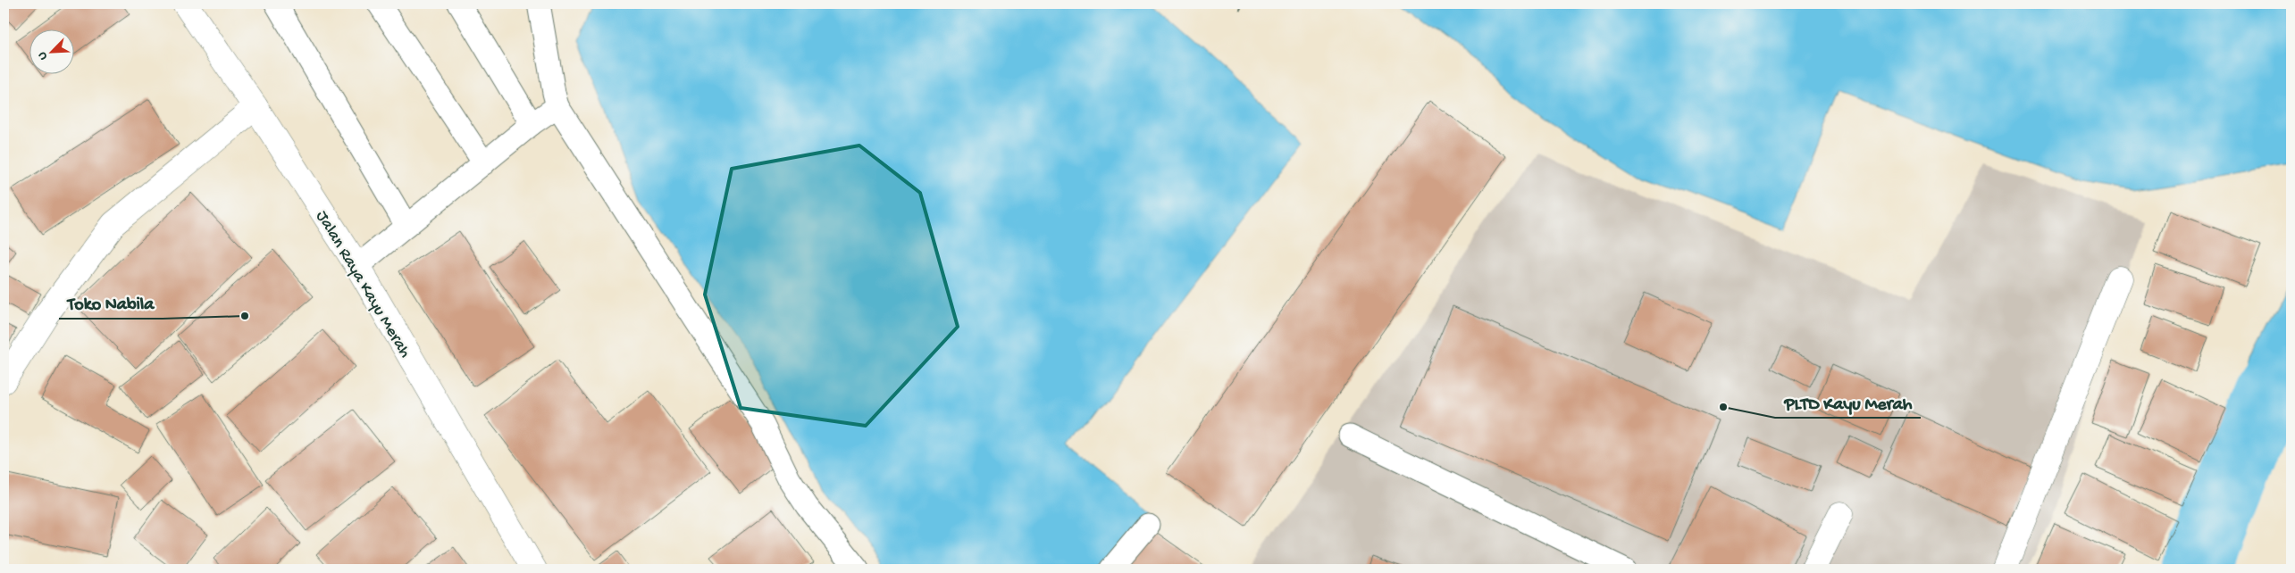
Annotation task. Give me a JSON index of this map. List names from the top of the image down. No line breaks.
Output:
{"streets":{"main road":["Jalan Raya Kayu Merah"]},"places":["Toko Nabila","PLTD Kayu Merah"],"north":"bottom left"}
